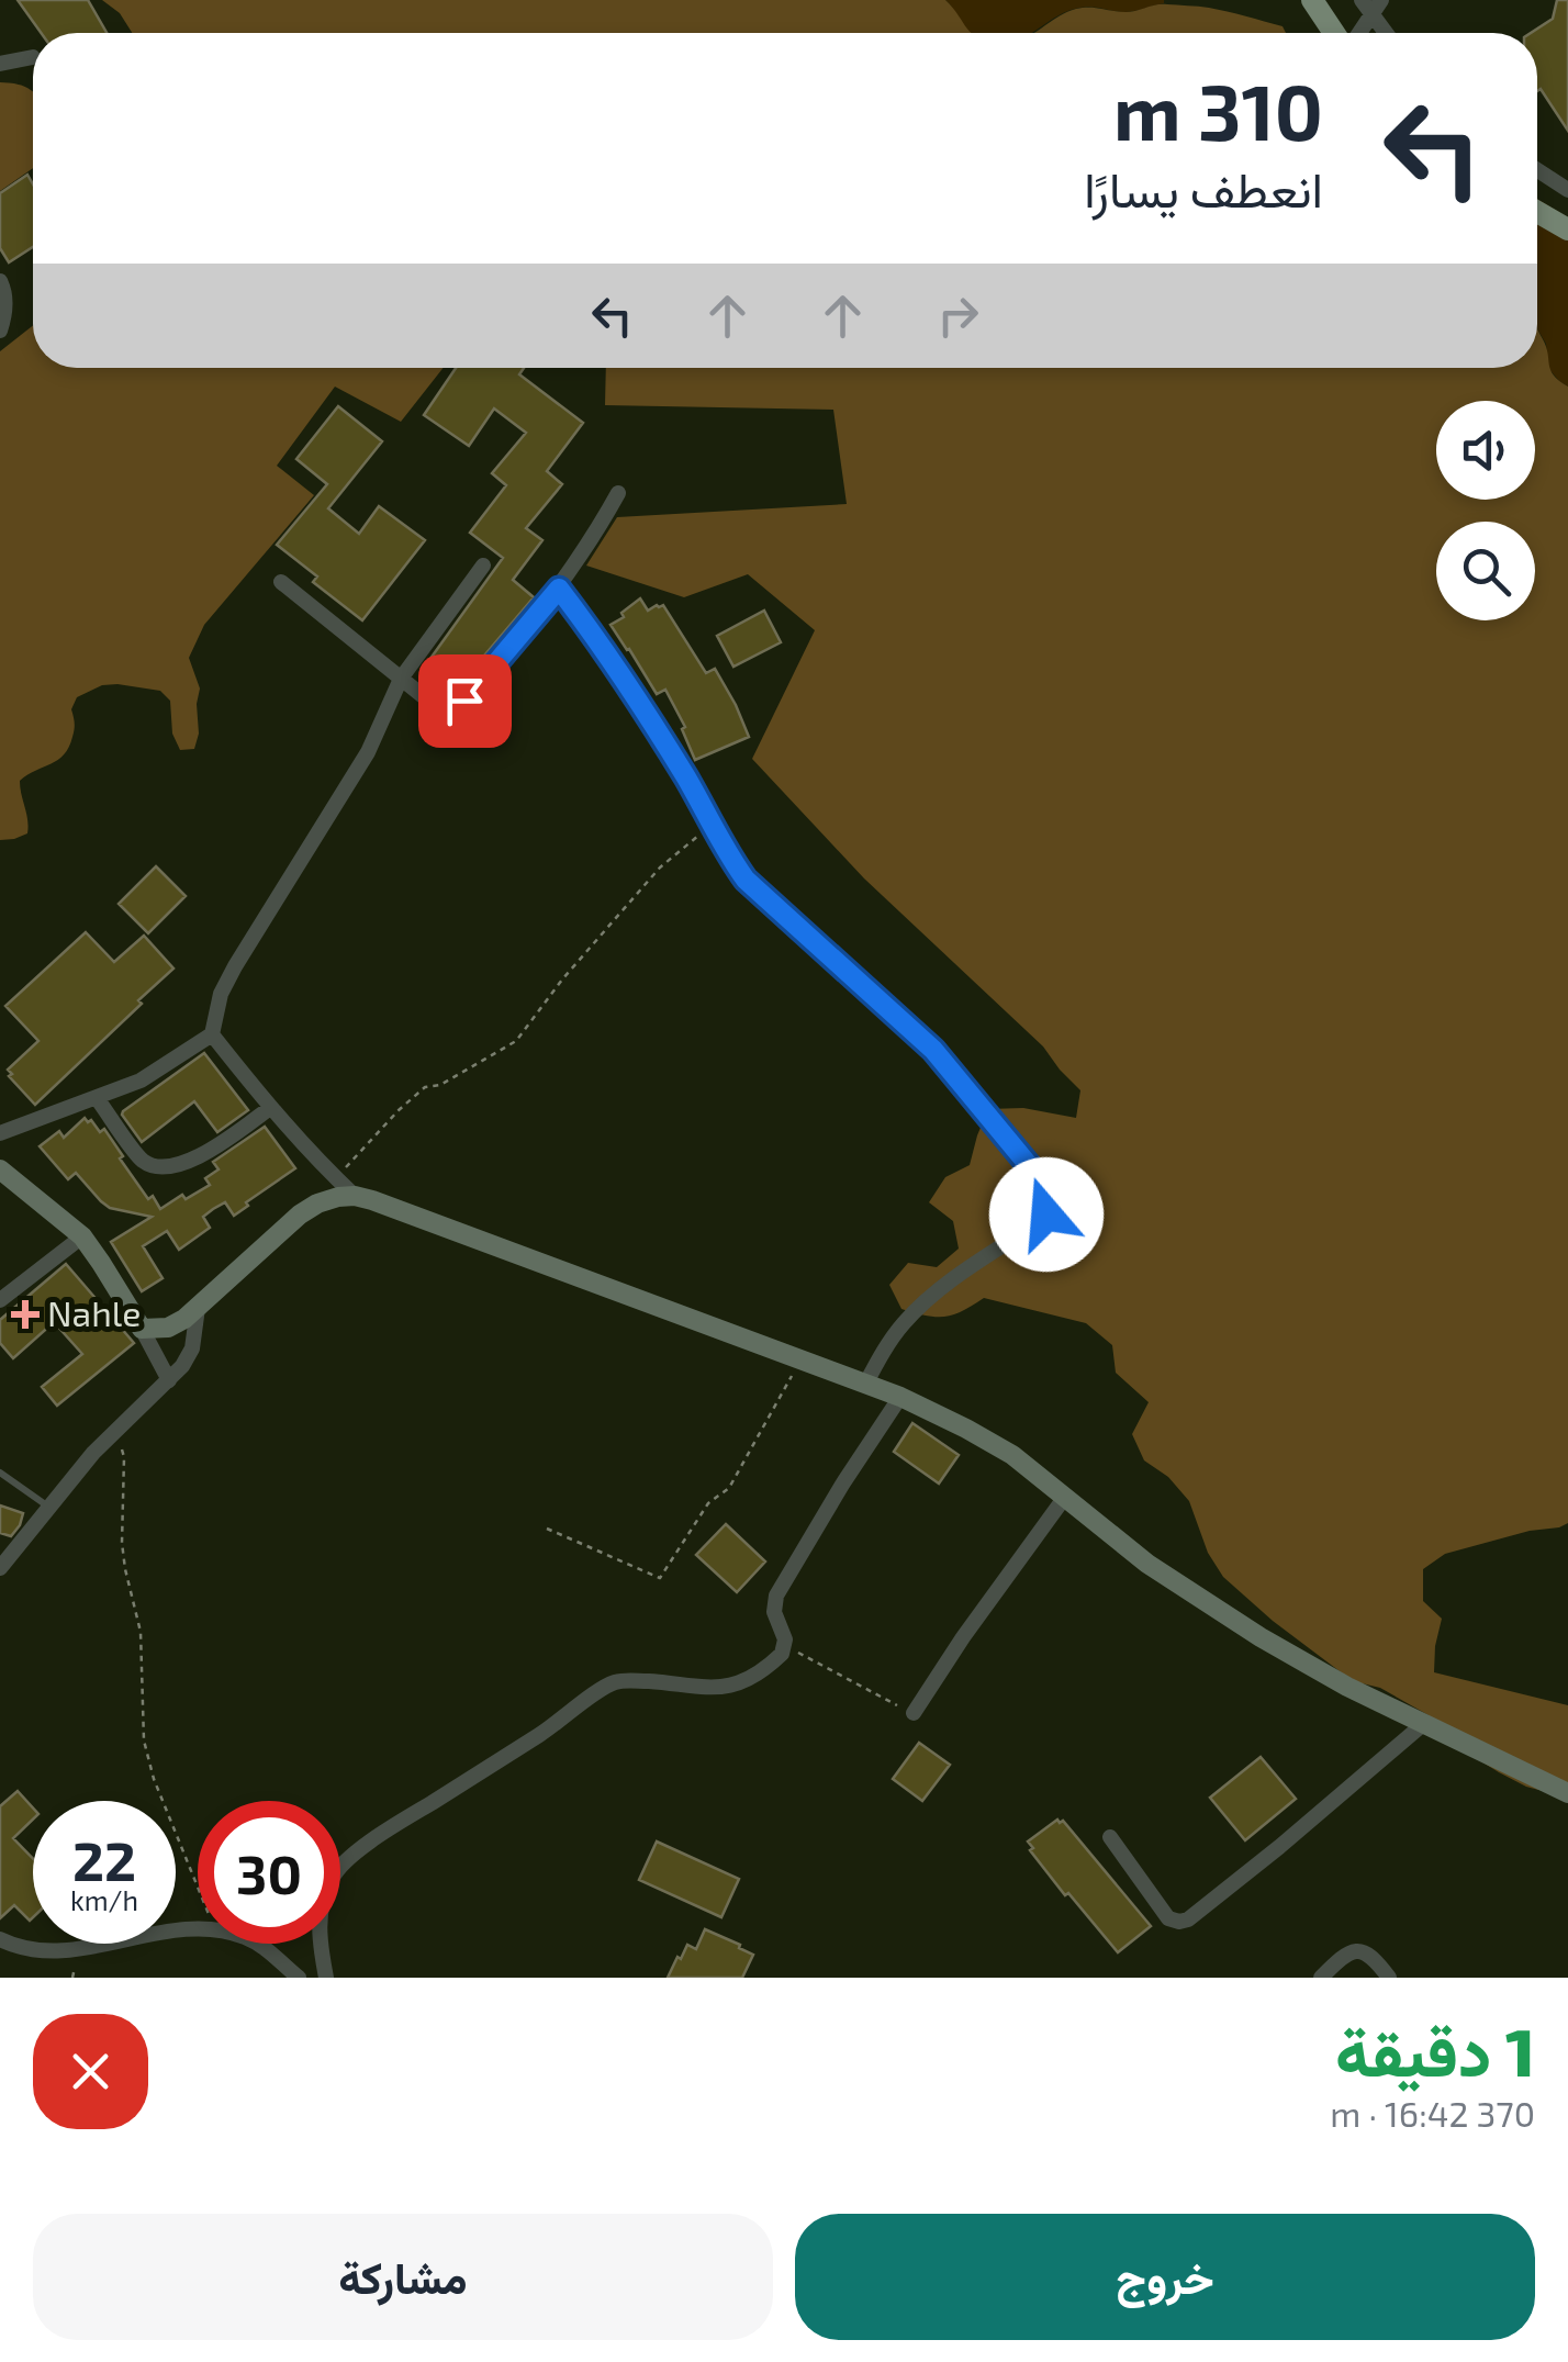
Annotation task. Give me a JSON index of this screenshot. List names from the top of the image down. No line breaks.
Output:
{"places":{"health":["Nahle"]},"page":{"turn":["310 m","انعطف يسارًا"],"speed":"22 km/h","limit":"30","heading":["1 دقيقة","370 m · 16:42"],"buttons":["خروج","مشاركة"]}}
